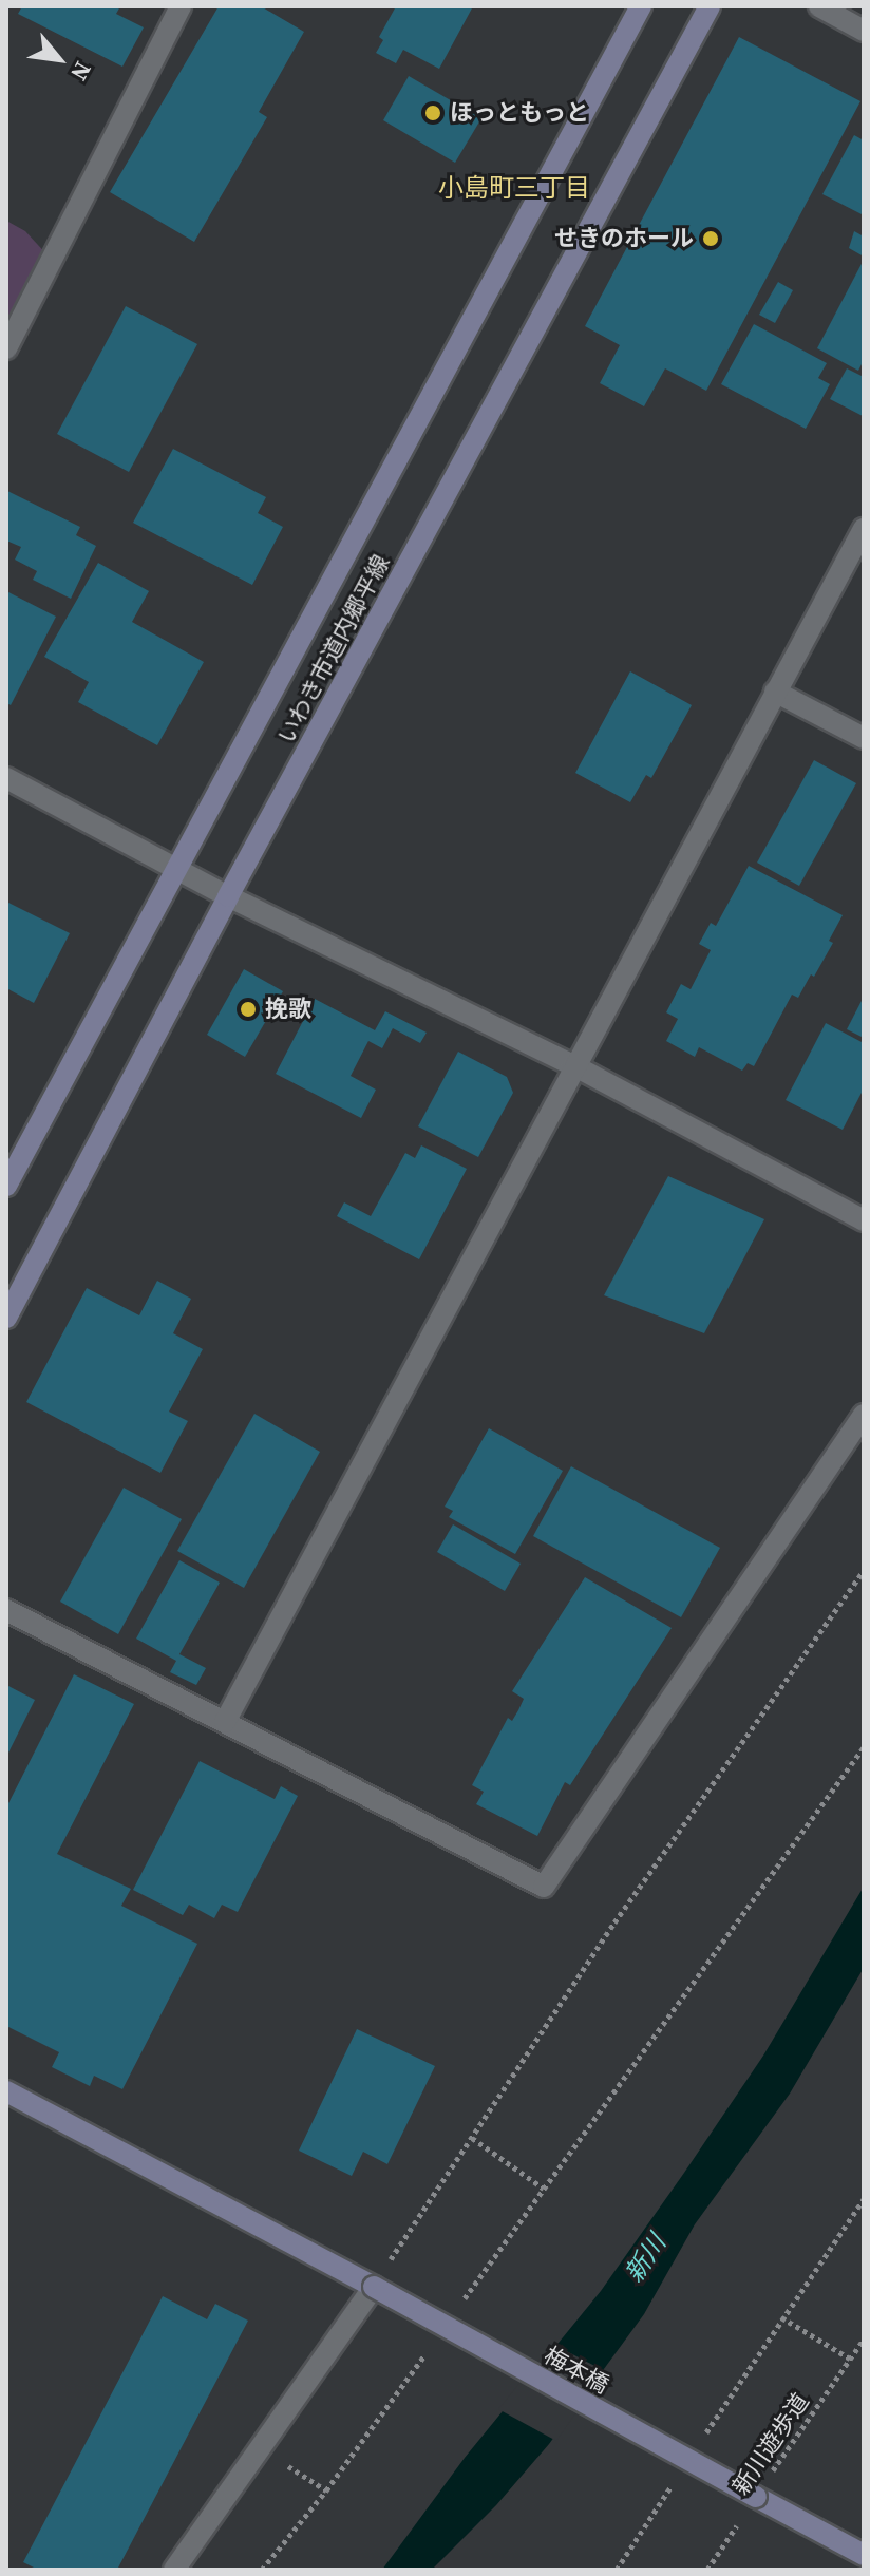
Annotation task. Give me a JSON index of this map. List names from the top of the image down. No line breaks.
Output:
{"streets":{"street":["いわき市道内郷平線","梅本橋"],"path":["新川遊歩道"]},"crossings":[["梅本橋","新川遊歩道"]],"districts":["小島町三丁目"],"water":["新川"],"places":["ほっともっと","せきのホール","挽歌"],"north":"bottom right"}
